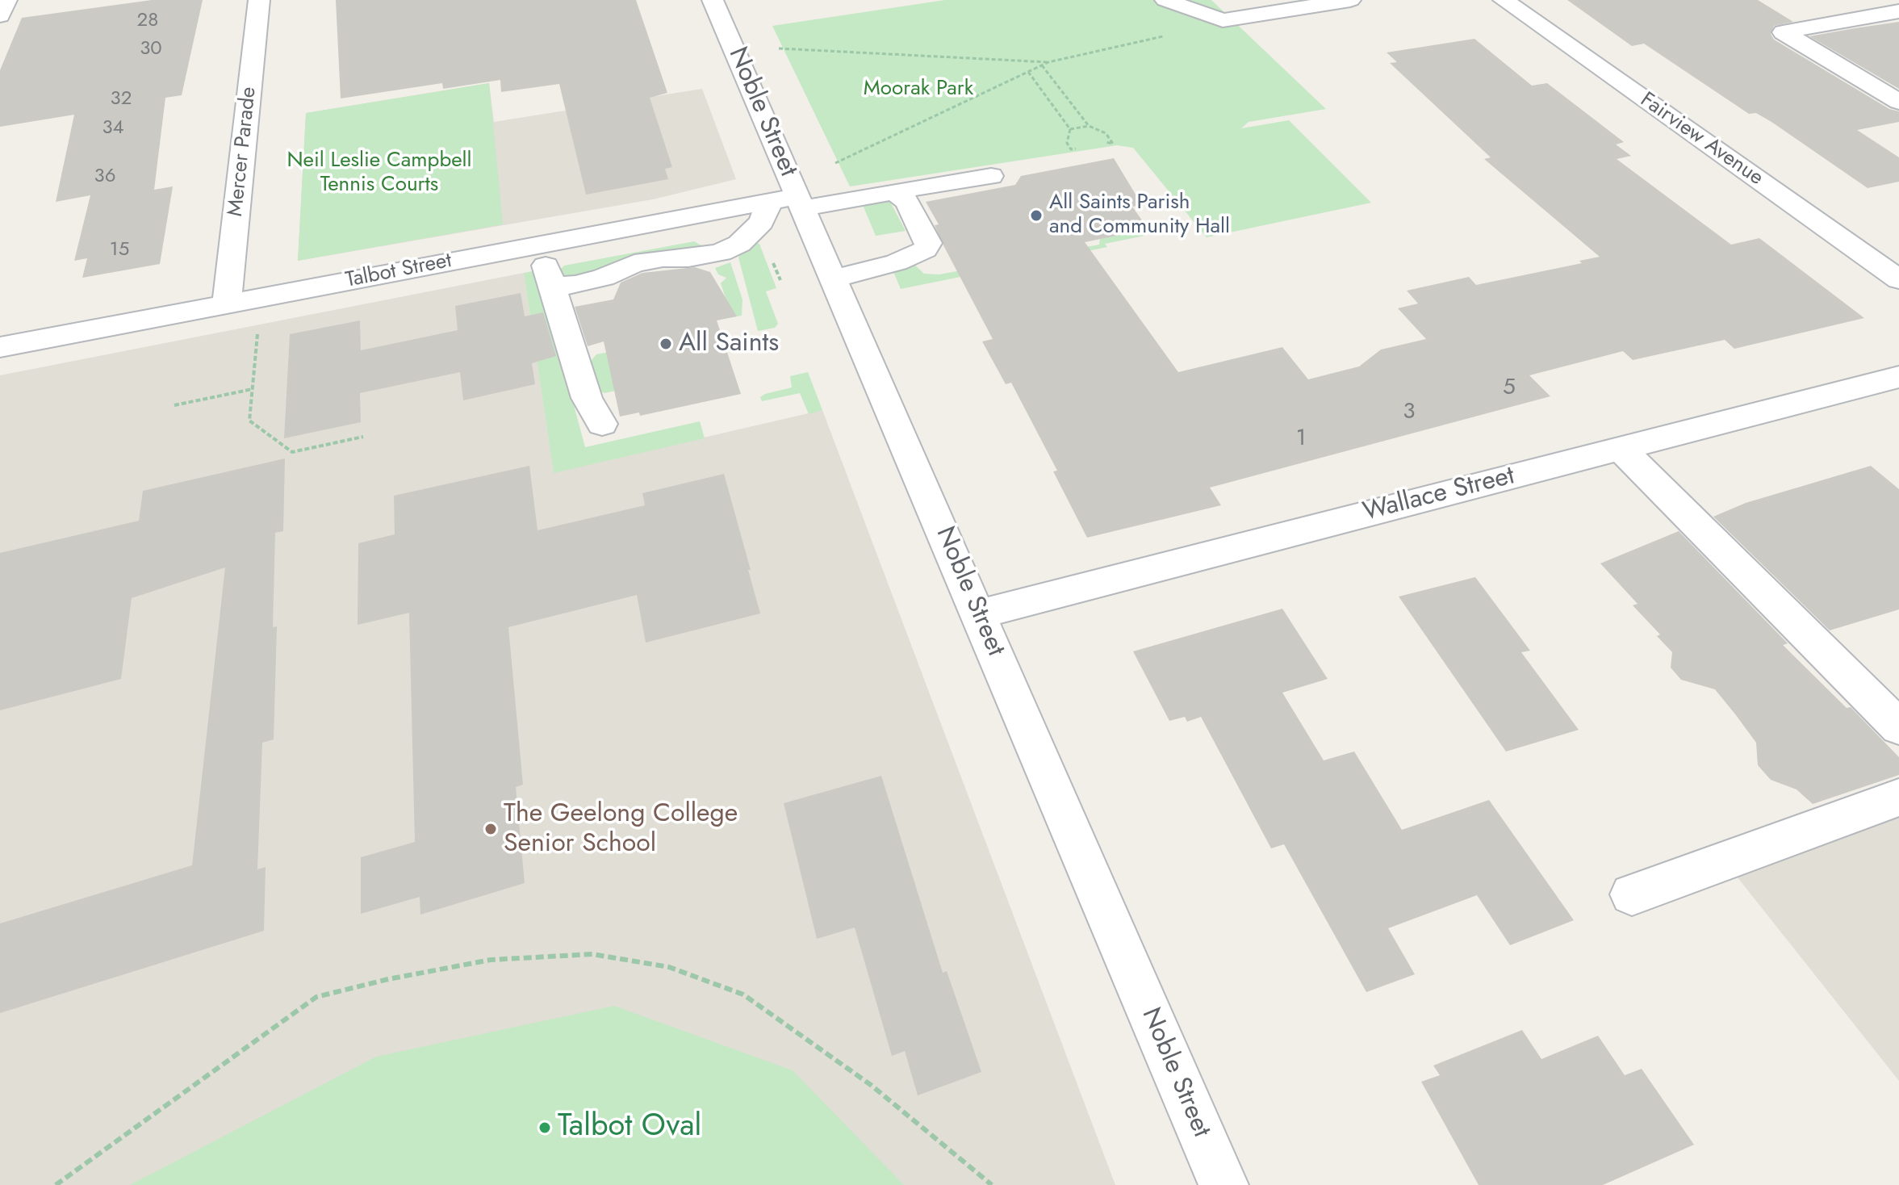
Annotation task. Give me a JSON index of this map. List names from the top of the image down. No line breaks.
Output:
{"streets":{"street":["Noble Street","Fairview Avenue","Mercer Parade","Talbot Street","Wallace Street"]},"crossings":[["Noble Street","Talbot Street"],["Noble Street","Wallace Street"],["Mercer Parade","Talbot Street"]],"parks":["Moorak Park","Neil Leslie Campbell Tennis Courts"],"places":["All Saints Parish and Community Hall","All Saints","The Geelong College Senior School","Talbot Oval"],"house_numbers":["28","30","32","34","36","15","5","3","1"]}
